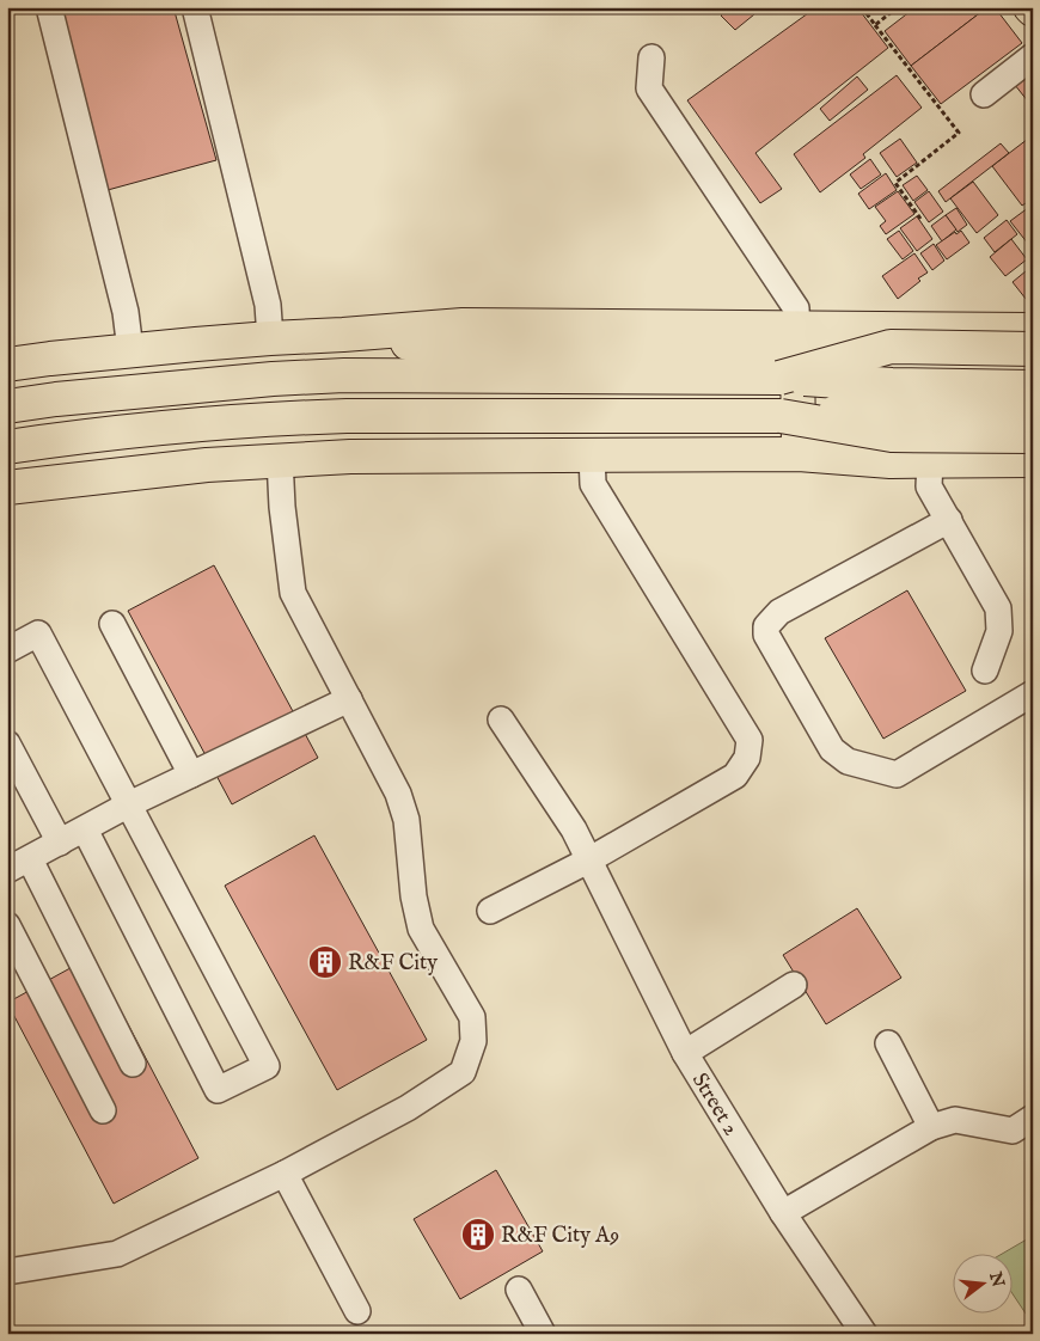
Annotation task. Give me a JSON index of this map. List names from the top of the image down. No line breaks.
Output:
{"streets":{"street":["Street 2"]},"places":{"building":["R&F City","R&F City A9"]},"north":"right"}
